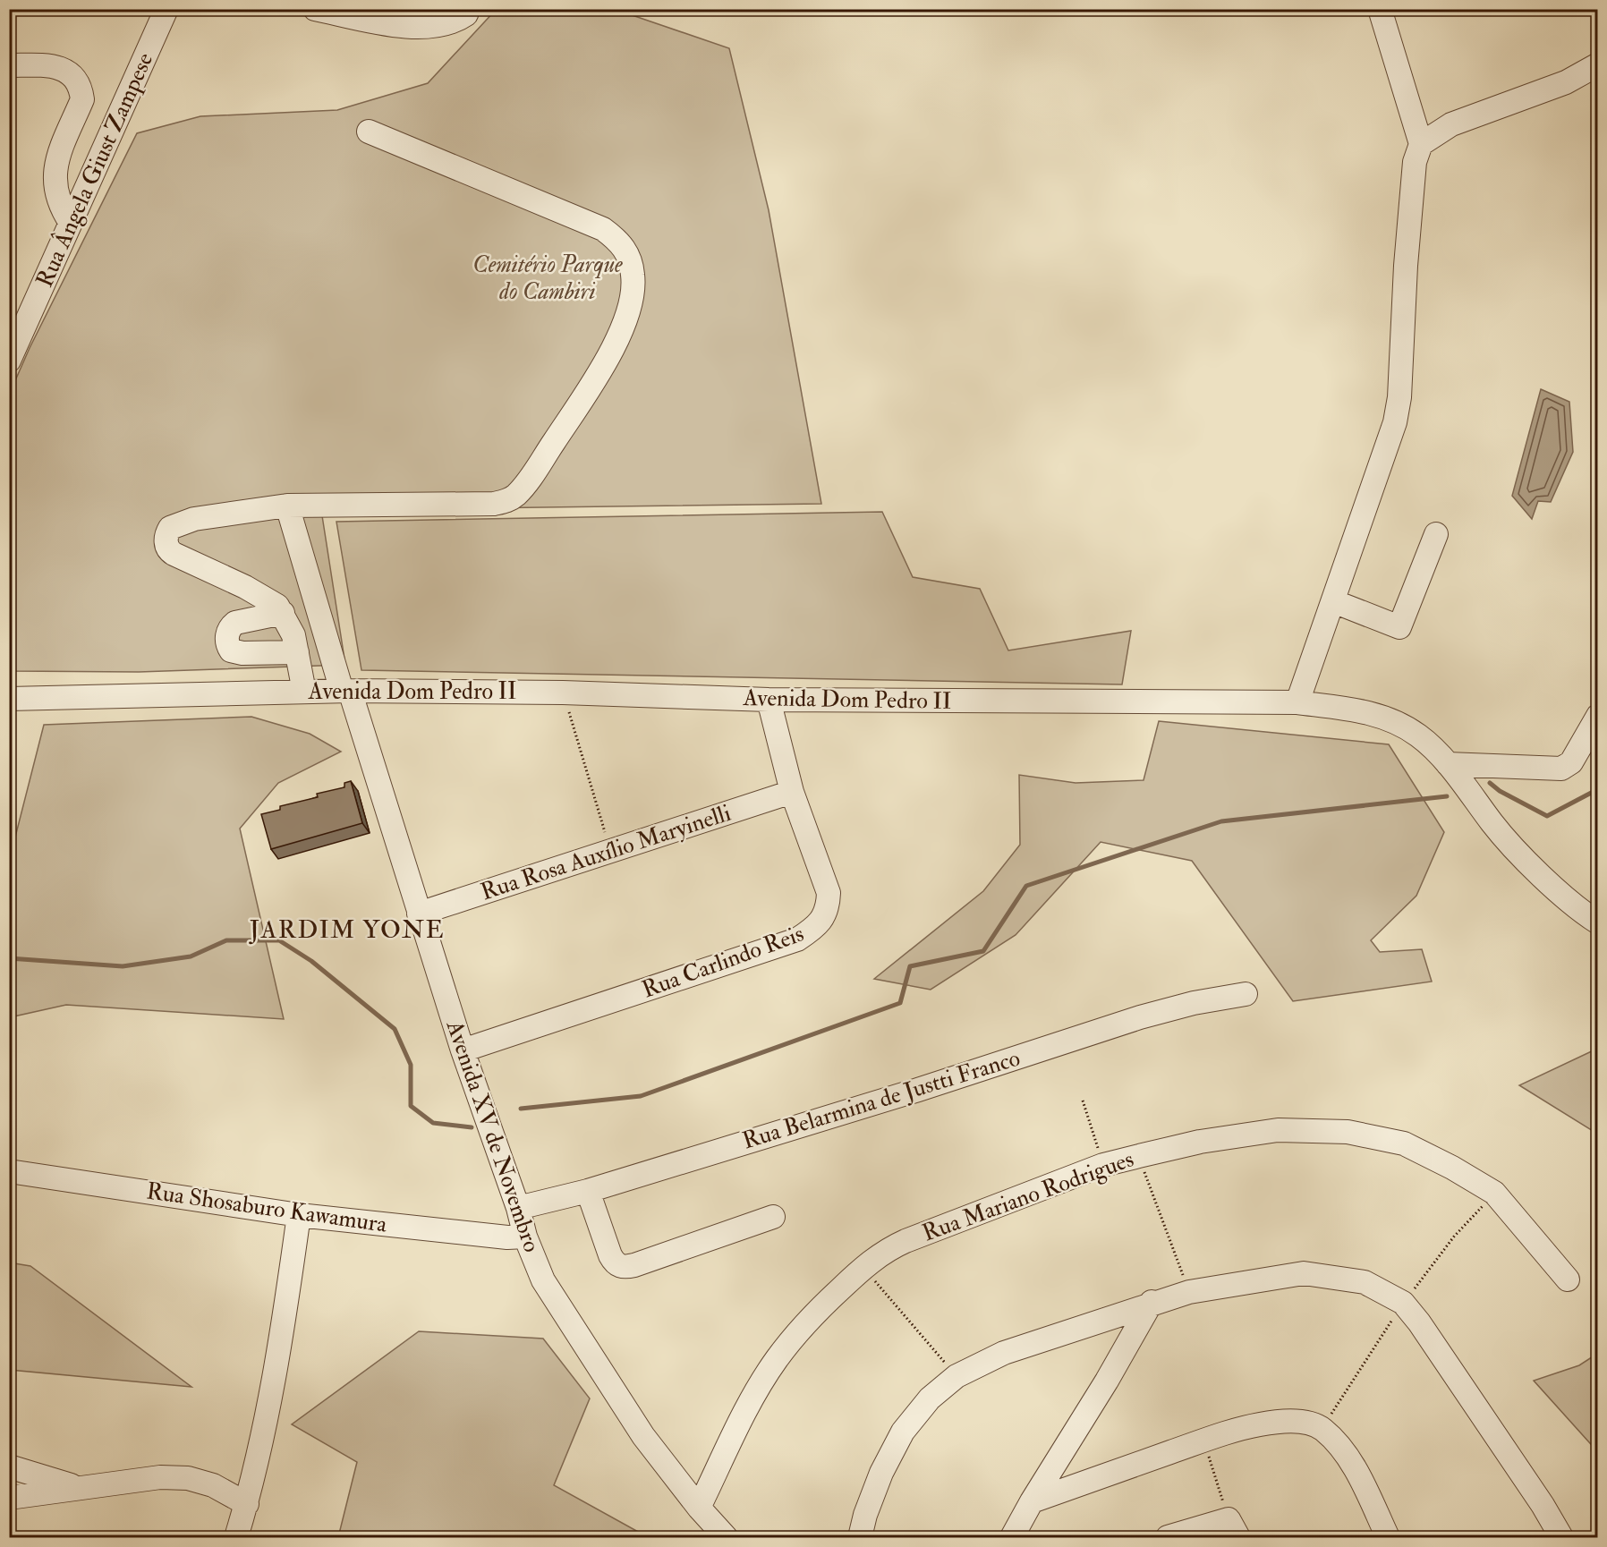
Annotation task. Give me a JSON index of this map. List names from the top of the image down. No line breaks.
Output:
{"streets":{"street":["Rua Ângela Giust Zampese","Avenida Dom Pedro II","Rua Rosa Auxílio Maryinelli","Rua Carlindo Reis","Rua Belarmina de Justti Franco","Avenida XV de Novembro","Rua Mariano Rodrigues","Rua Shosaburo Kawamura"]},"crossings":[["Avenida Dom Pedro II","Rua Carlindo Reis"],["Avenida Dom Pedro II","Avenida XV de Novembro"],["Rua Rosa Auxílio Maryinelli","Rua Carlindo Reis"],["Rua Rosa Auxílio Maryinelli","Avenida XV de Novembro"],["Rua Carlindo Reis","Avenida XV de Novembro"],["Rua Belarmina de Justti Franco","Avenida XV de Novembro"],["Avenida XV de Novembro","Rua Mariano Rodrigues"],["Avenida XV de Novembro","Rua Shosaburo Kawamura"]],"districts":["JARDIM YONE"],"parks":["Cemitério Parque do Cambiri"]}
